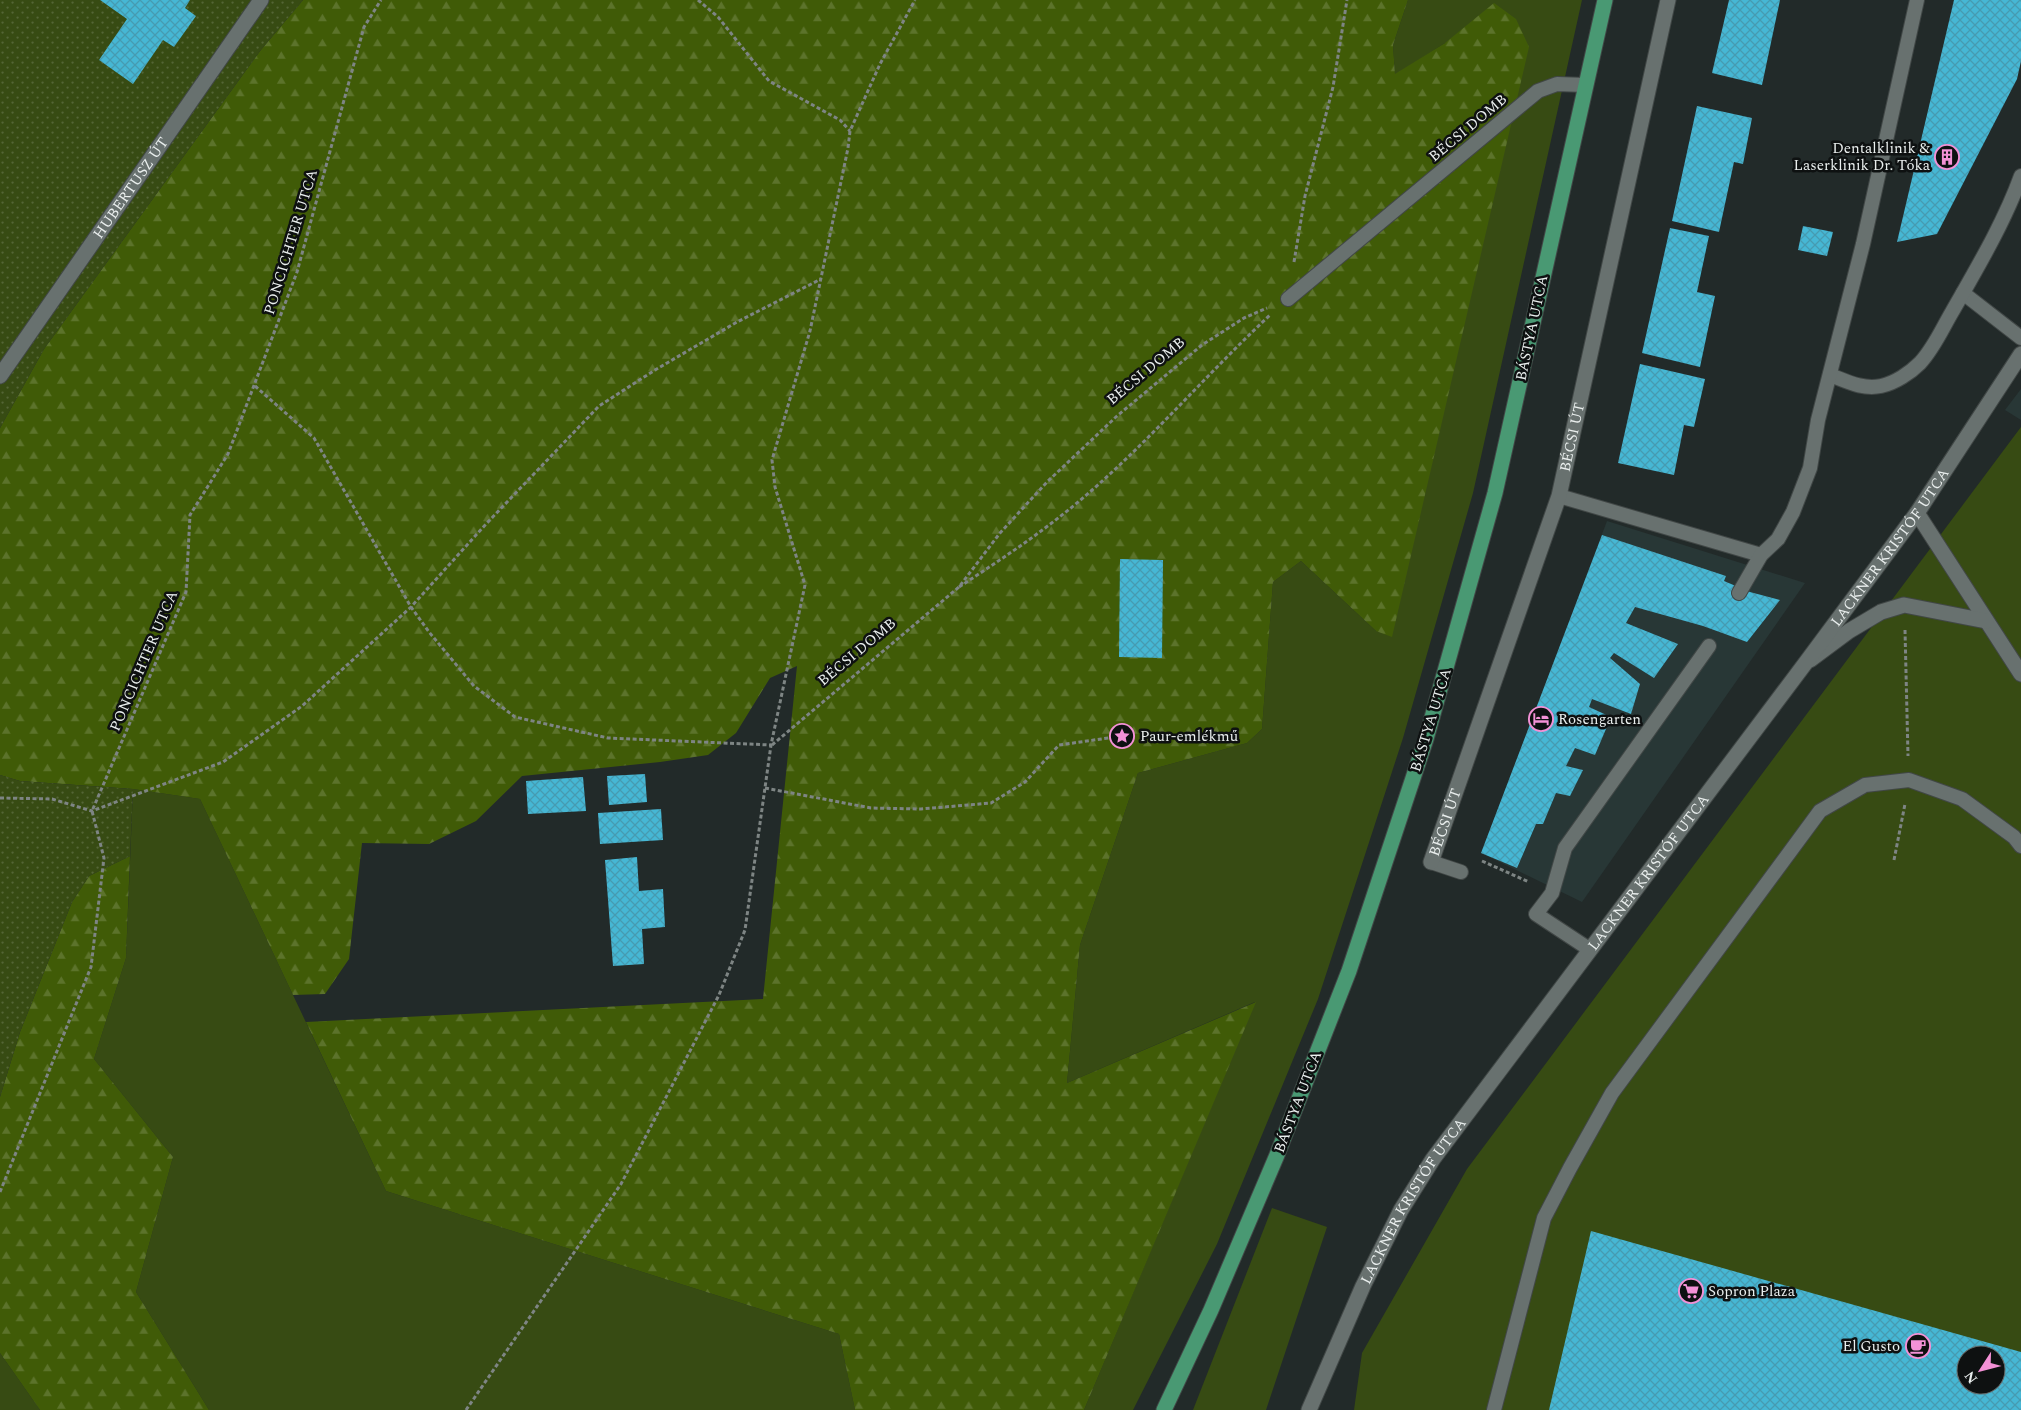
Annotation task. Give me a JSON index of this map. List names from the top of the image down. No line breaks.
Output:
{"streets":{"main road":["BÁSTYA UTCA"],"street":["HUBERTUSZ ÚT","BÉCSI ÚT","LACKNER KRISTÓF UTCA"],"lane":["BÉCSI DOMB"],"path":["PONCICHTER UTCA"]},"crossings":[["BÉCSI DOMB","BÁSTYA UTCA"]],"places":{"building":["Dentalklinik & Laserklinik Dr. Tóka"],"hotel":["Rosengarten"],"place":["Paur-emlékmű"],"supermarket":["Sopron Plaza"],"cafe":["El Gusto"]},"north":"bottom left"}
